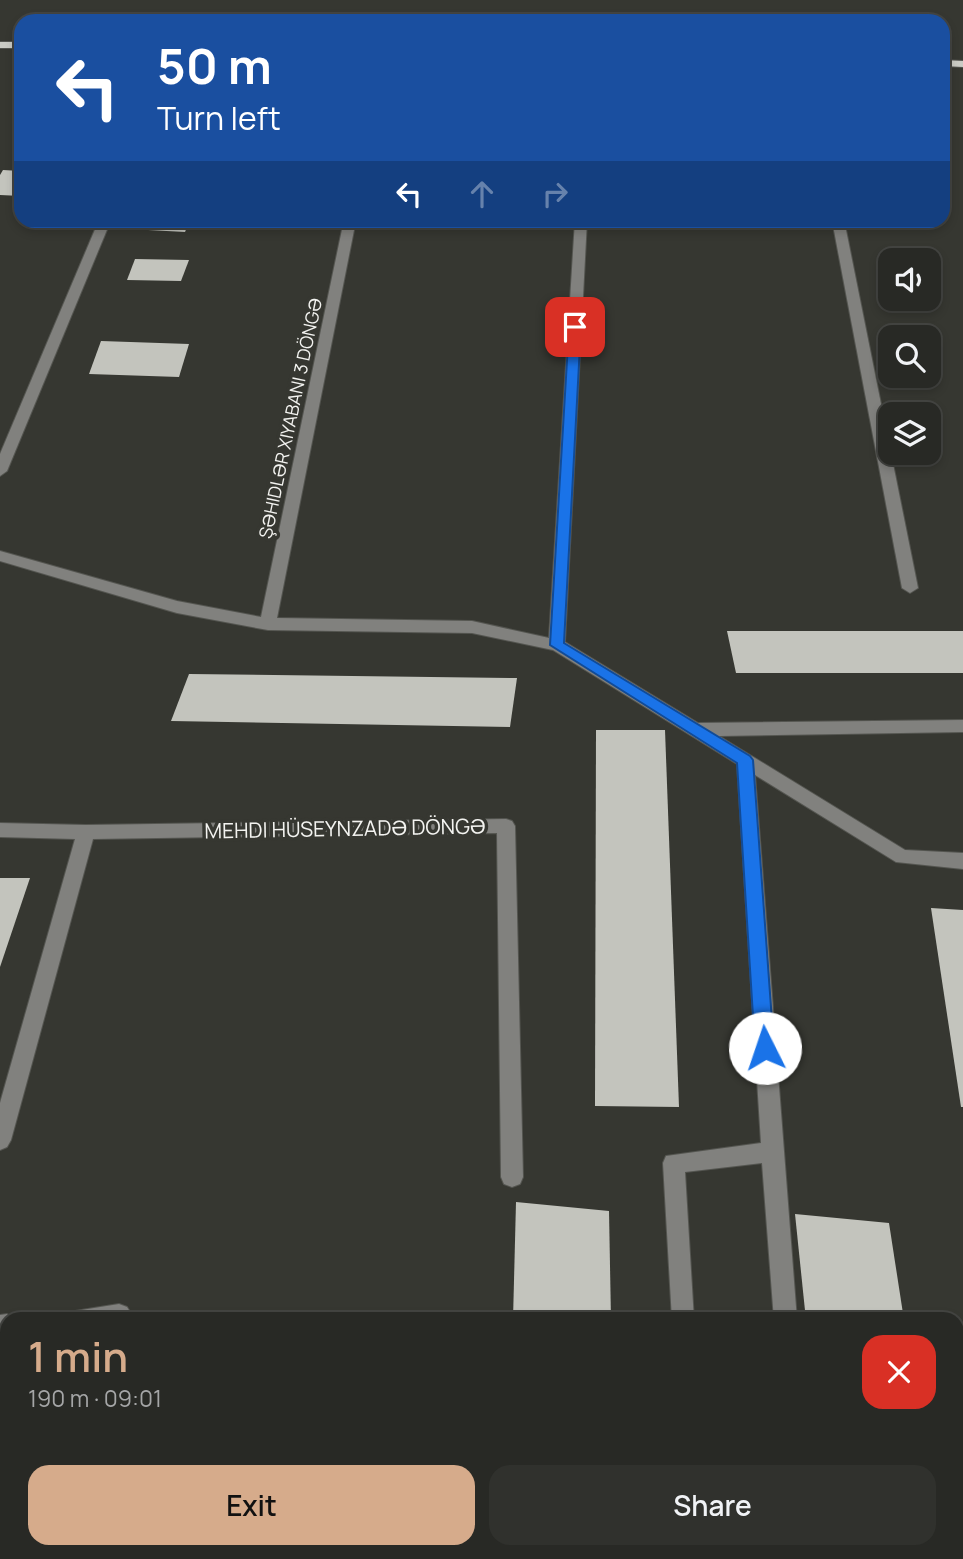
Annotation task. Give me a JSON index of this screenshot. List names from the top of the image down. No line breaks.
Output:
{"streets":{"street":["MEHDI HÜSEYNZADƏ DÖNGƏ"]},"page":{"turn":["50 m","Turn left"],"heading":["1 min","190 m · 09:01"],"buttons":["Exit","Share"]}}
